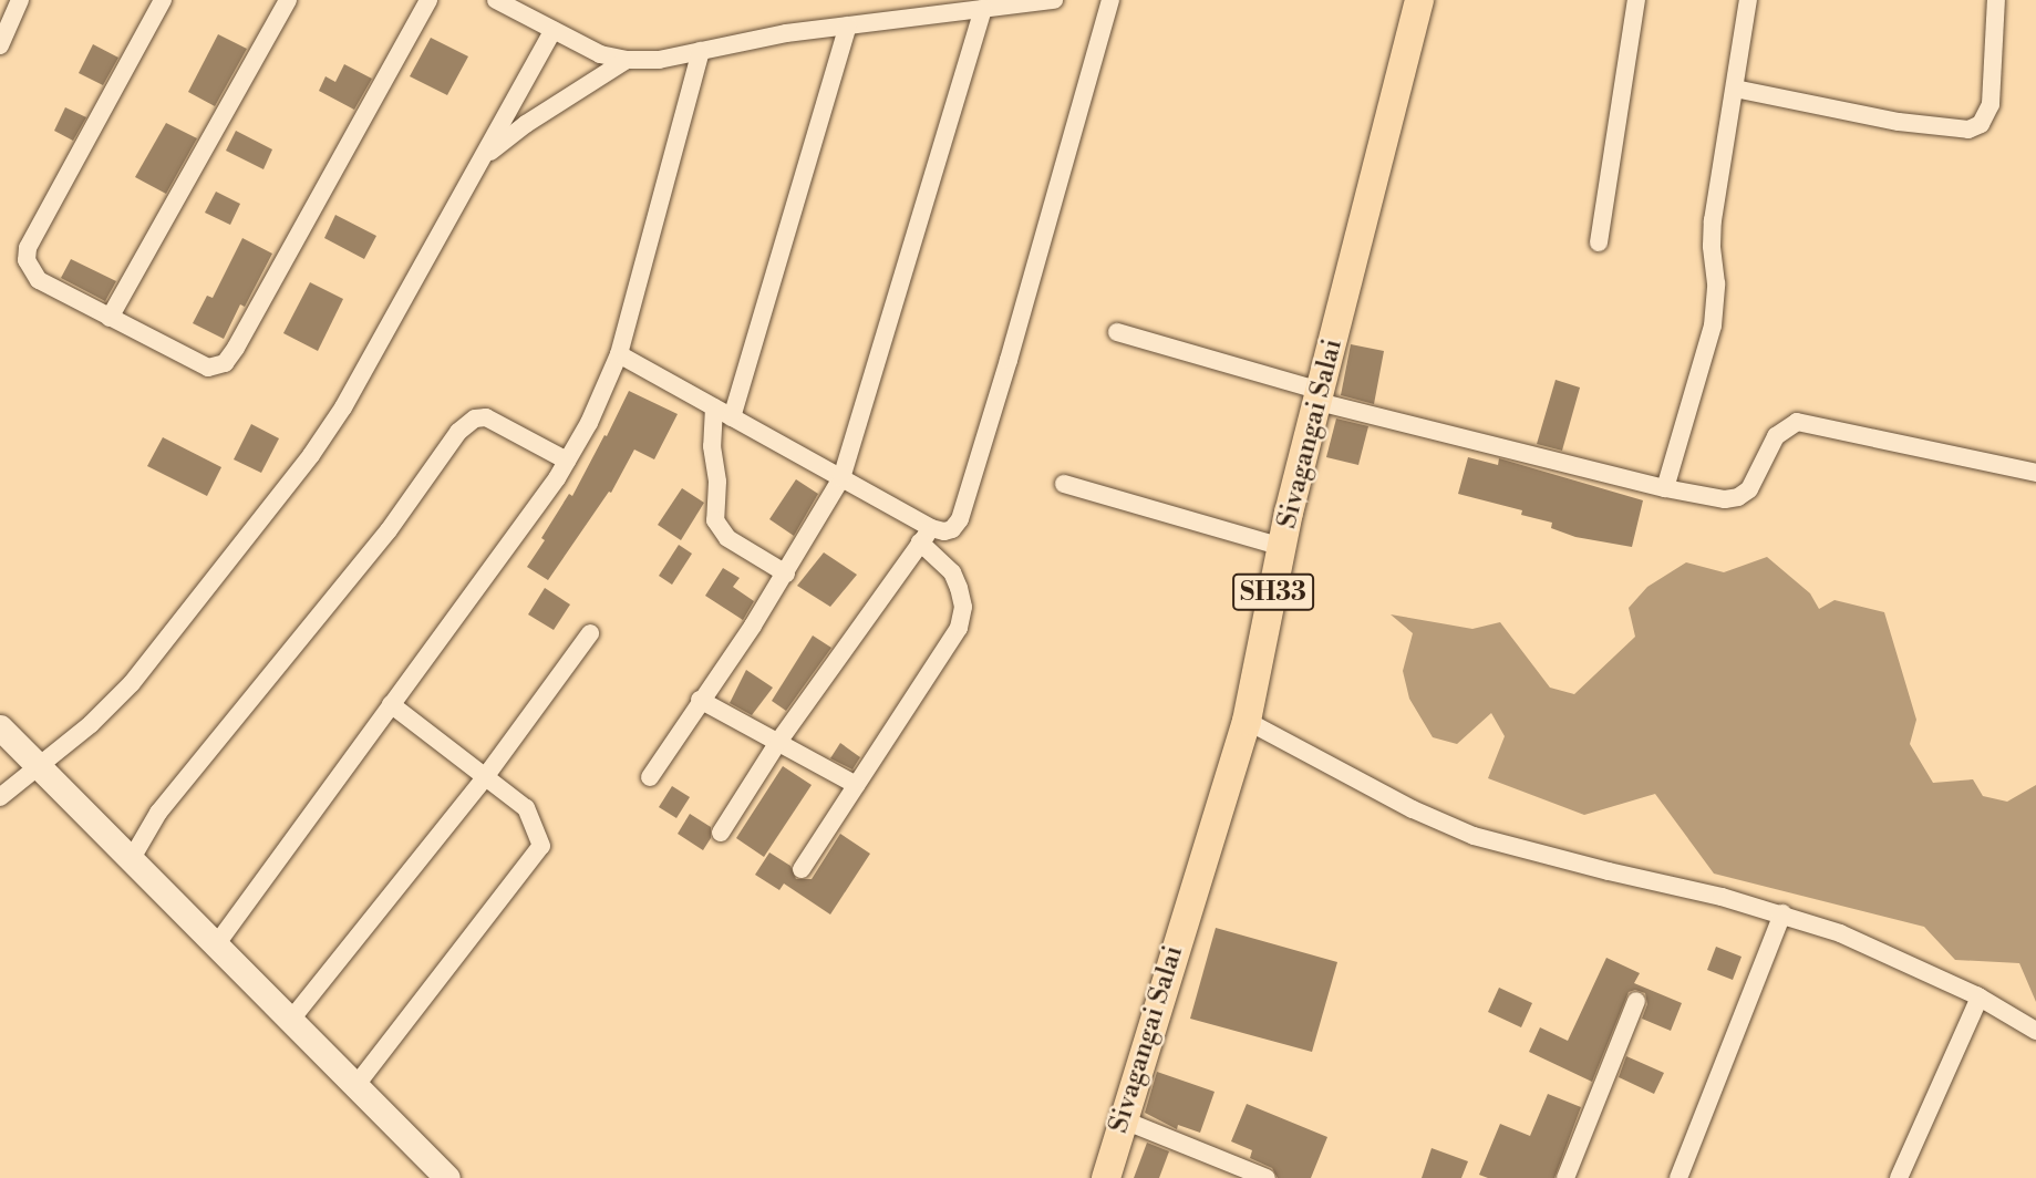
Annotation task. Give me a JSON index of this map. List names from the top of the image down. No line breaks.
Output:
{"streets":{"main road":["Sivagangai Salai","SH33"]}}
